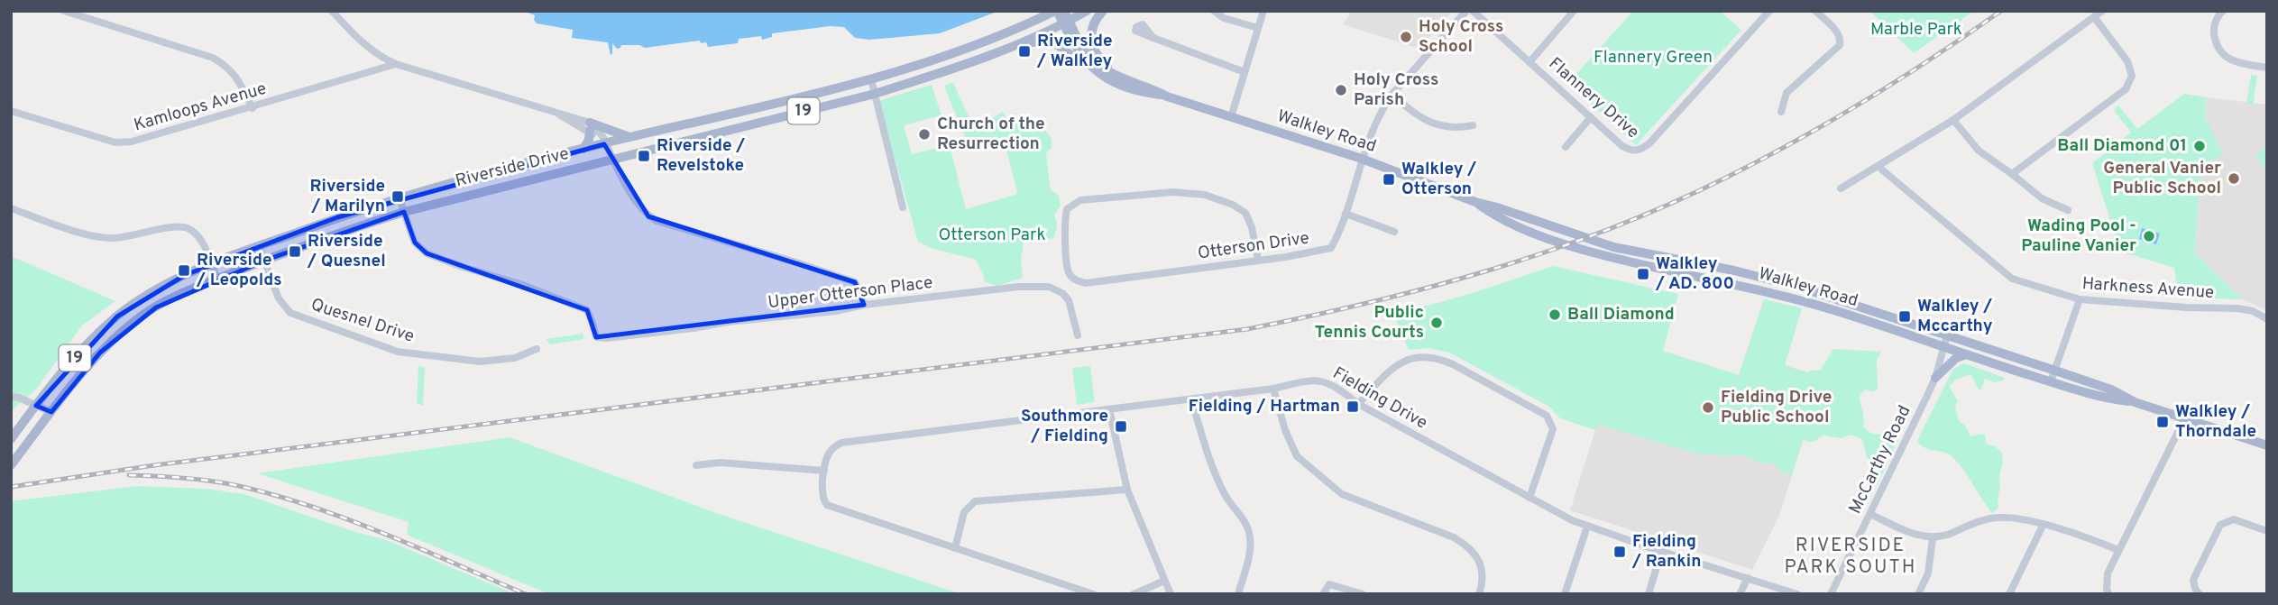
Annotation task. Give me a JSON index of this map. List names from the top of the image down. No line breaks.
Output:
{"streets":{"main road":["19","Walkley Road","Riverside Drive"],"street":["Flannery Drive","Kamloops Avenue","Otterson Drive","Harkness Avenue","Upper Otterson Place","Quesnel Drive","Fielding Drive","McCarthy Road"]},"crossings":[["Walkley Road","Riverside Drive"],["Walkley Road","Otterson Drive"],["Walkley Road","McCarthy Road"],["Riverside Drive","Upper Otterson Place"],["Riverside Drive","Quesnel Drive"]],"districts":["RIVERSIDE PARK SOUTH"],"parks":["Marble Park","Flannery Green","Otterson Park"],"places":{"other":["Holy Cross School","Holy Cross Parish","Church of the Resurrection","Ball Diamond 01","General Vanier Public School","Wading Pool - Pauline Vanier","Ball Diamond","Public Tennis Courts","Fielding Drive Public School"],"transit":["Riverside / Walkley","Riverside / Revelstoke","Walkley / Otterson","Riverside / Marilyn","Riverside / Quesnel","Riverside / Leopolds","Walkley / AD. 800","Walkley / Mccarthy","Fielding / Hartman","Walkley / Thorndale","Southmore / Fielding","Fielding / Rankin"]}}
